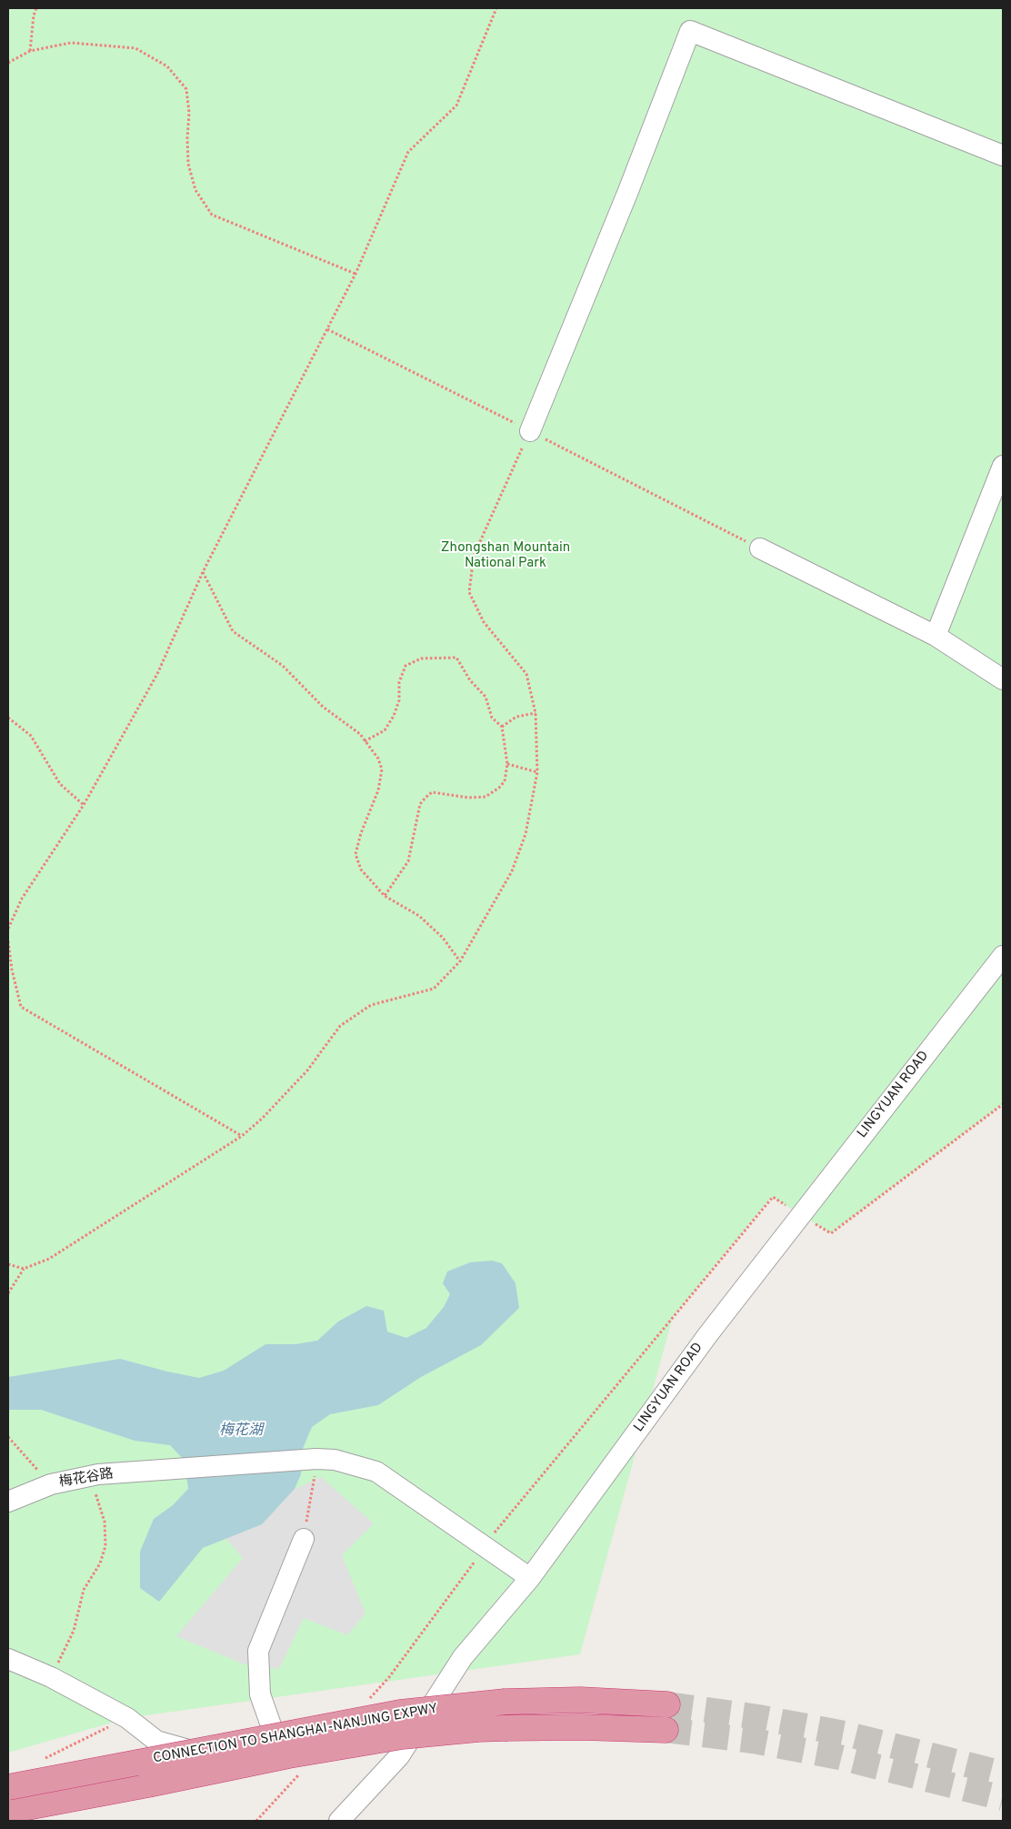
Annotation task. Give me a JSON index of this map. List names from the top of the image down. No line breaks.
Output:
{"streets":{"highway":["CONNECTION TO SHANGHAI-NANJING EXPWY"],"street":["LINGYUAN ROAD","梅花谷路"]},"crossings":[["LINGYUAN ROAD","梅花谷路"]],"water":["梅花湖"],"parks":["Zhongshan Mountain National Park"]}
